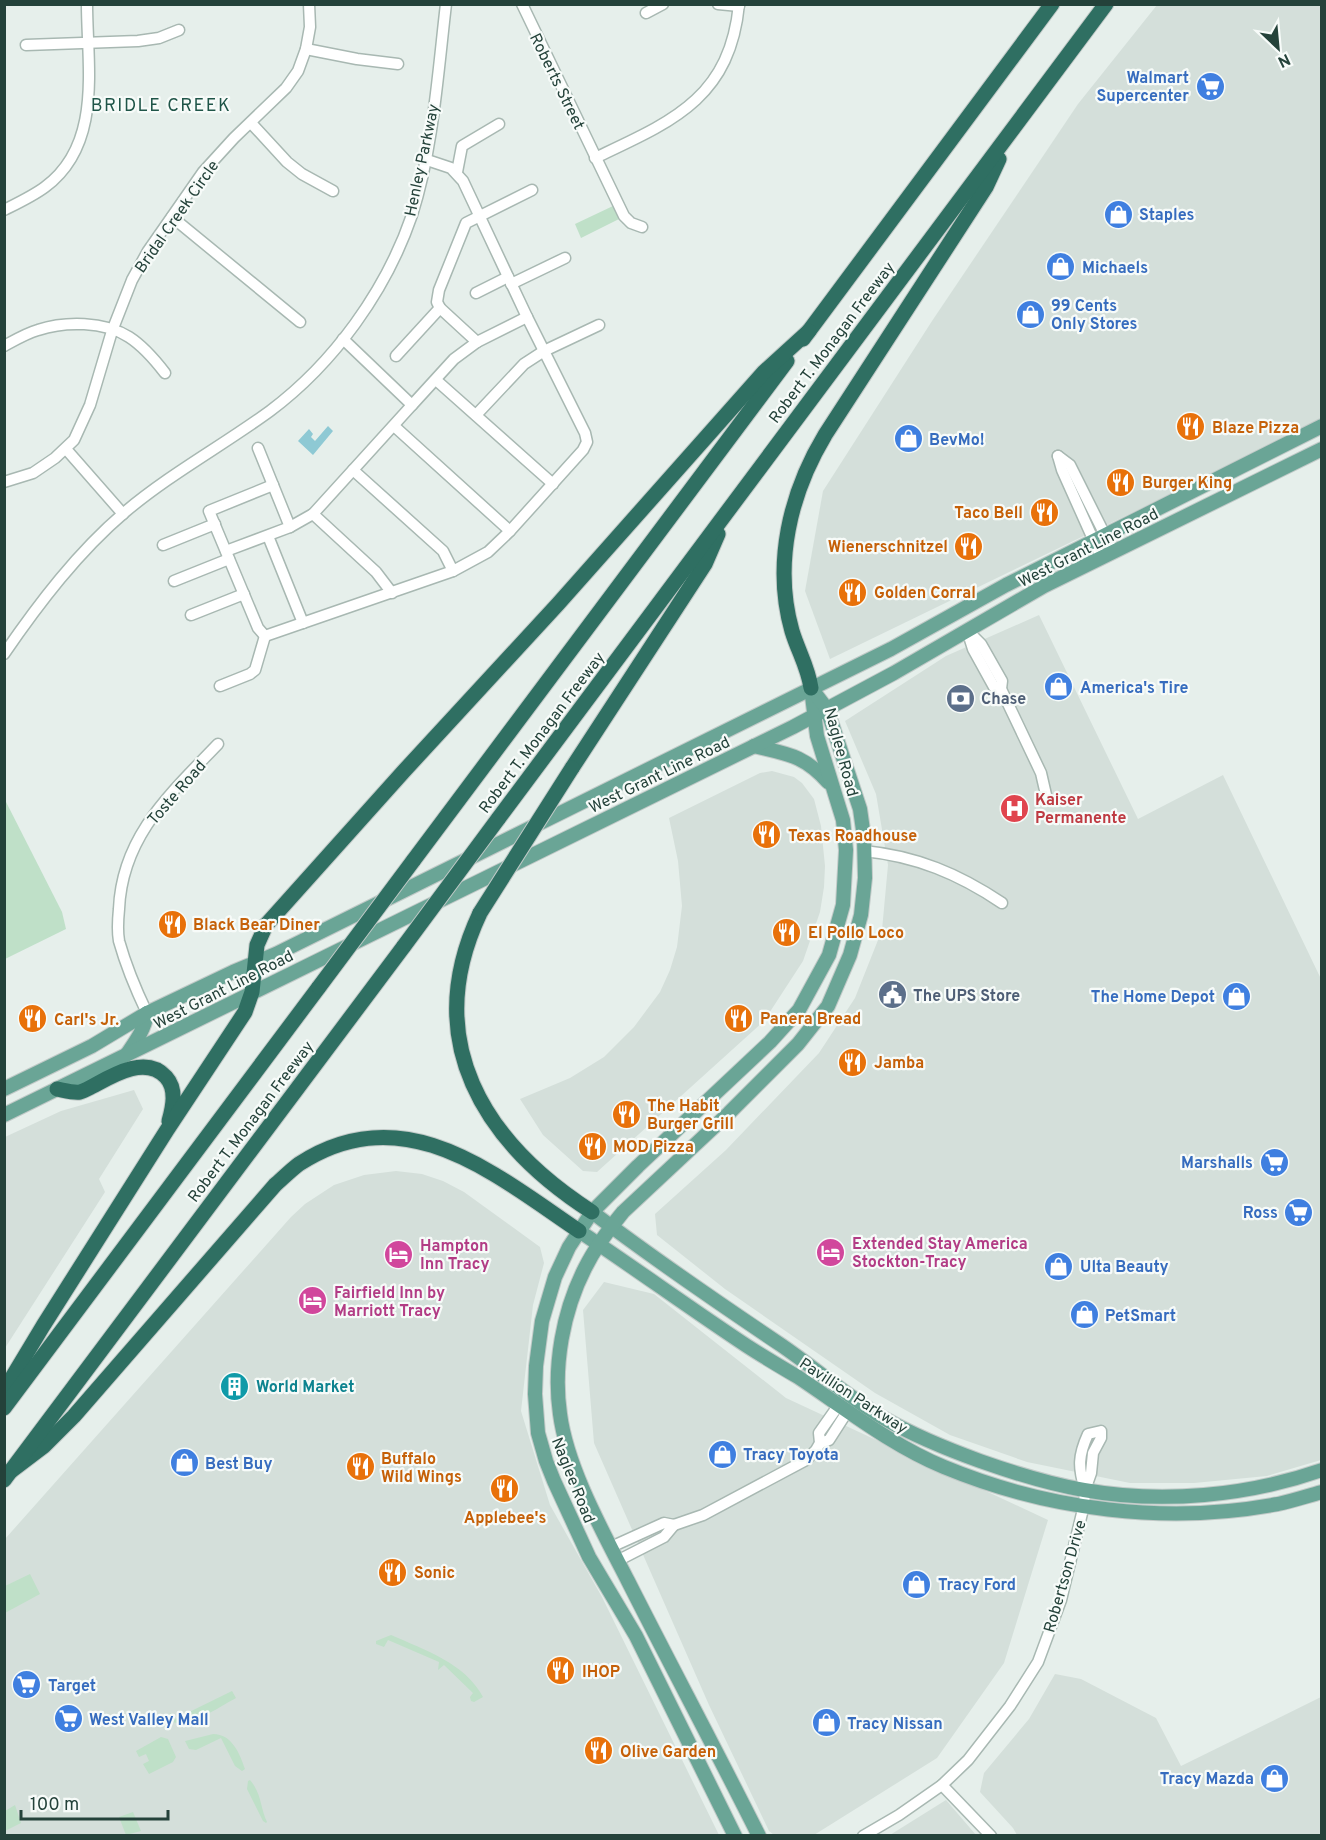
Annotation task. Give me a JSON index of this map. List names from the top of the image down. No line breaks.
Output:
{"streets":{"highway":["Robert T. Monagan Freeway"],"main road":["West Grant Line Road","Naglee Road","Pavillion Parkway"],"street":["Roberts Street","Henley Parkway","Bridal Creek Circle","Toste Road","Robertson Drive"]},"crossings":[["West Grant Line Road","Naglee Road"],["West Grant Line Road","Toste Road"],["Naglee Road","Pavillion Parkway"],["Pavillion Parkway","Robertson Drive"]],"districts":["BRIDLE CREEK"],"places":{"supermarket":["Walmart Supercenter","Marshalls","Ross","Target","West Valley Mall"],"shop":["Staples","Michaels","99 Cents Only Stores","BevMo!","America's Tire","The Home Depot","Ulta Beauty","PetSmart","Tracy Toyota","Best Buy","Tracy Ford","Tracy Nissan","Tracy Mazda"],"restaurant":["Blaze Pizza","Burger King","Taco Bell","Wienerschnitzel","Golden Corral","Texas Roadhouse","Black Bear Diner","El Pollo Loco","Panera Bread","Carl's Jr.","Jamba","The Habit Burger Grill","MOD Pizza","Buffalo Wild Wings","Applebee's","Sonic","IHOP","Olive Garden"],"bank":["Chase"],"hospital":["Kaiser Permanente"],"public building":["The UPS Store"],"hotel":["Extended Stay America Stockton-Tracy","Hampton Inn Tracy","Fairfield Inn by Marriott Tracy"],"building":["World Market"]},"scale_bar":"100 m","north":"bottom right"}
